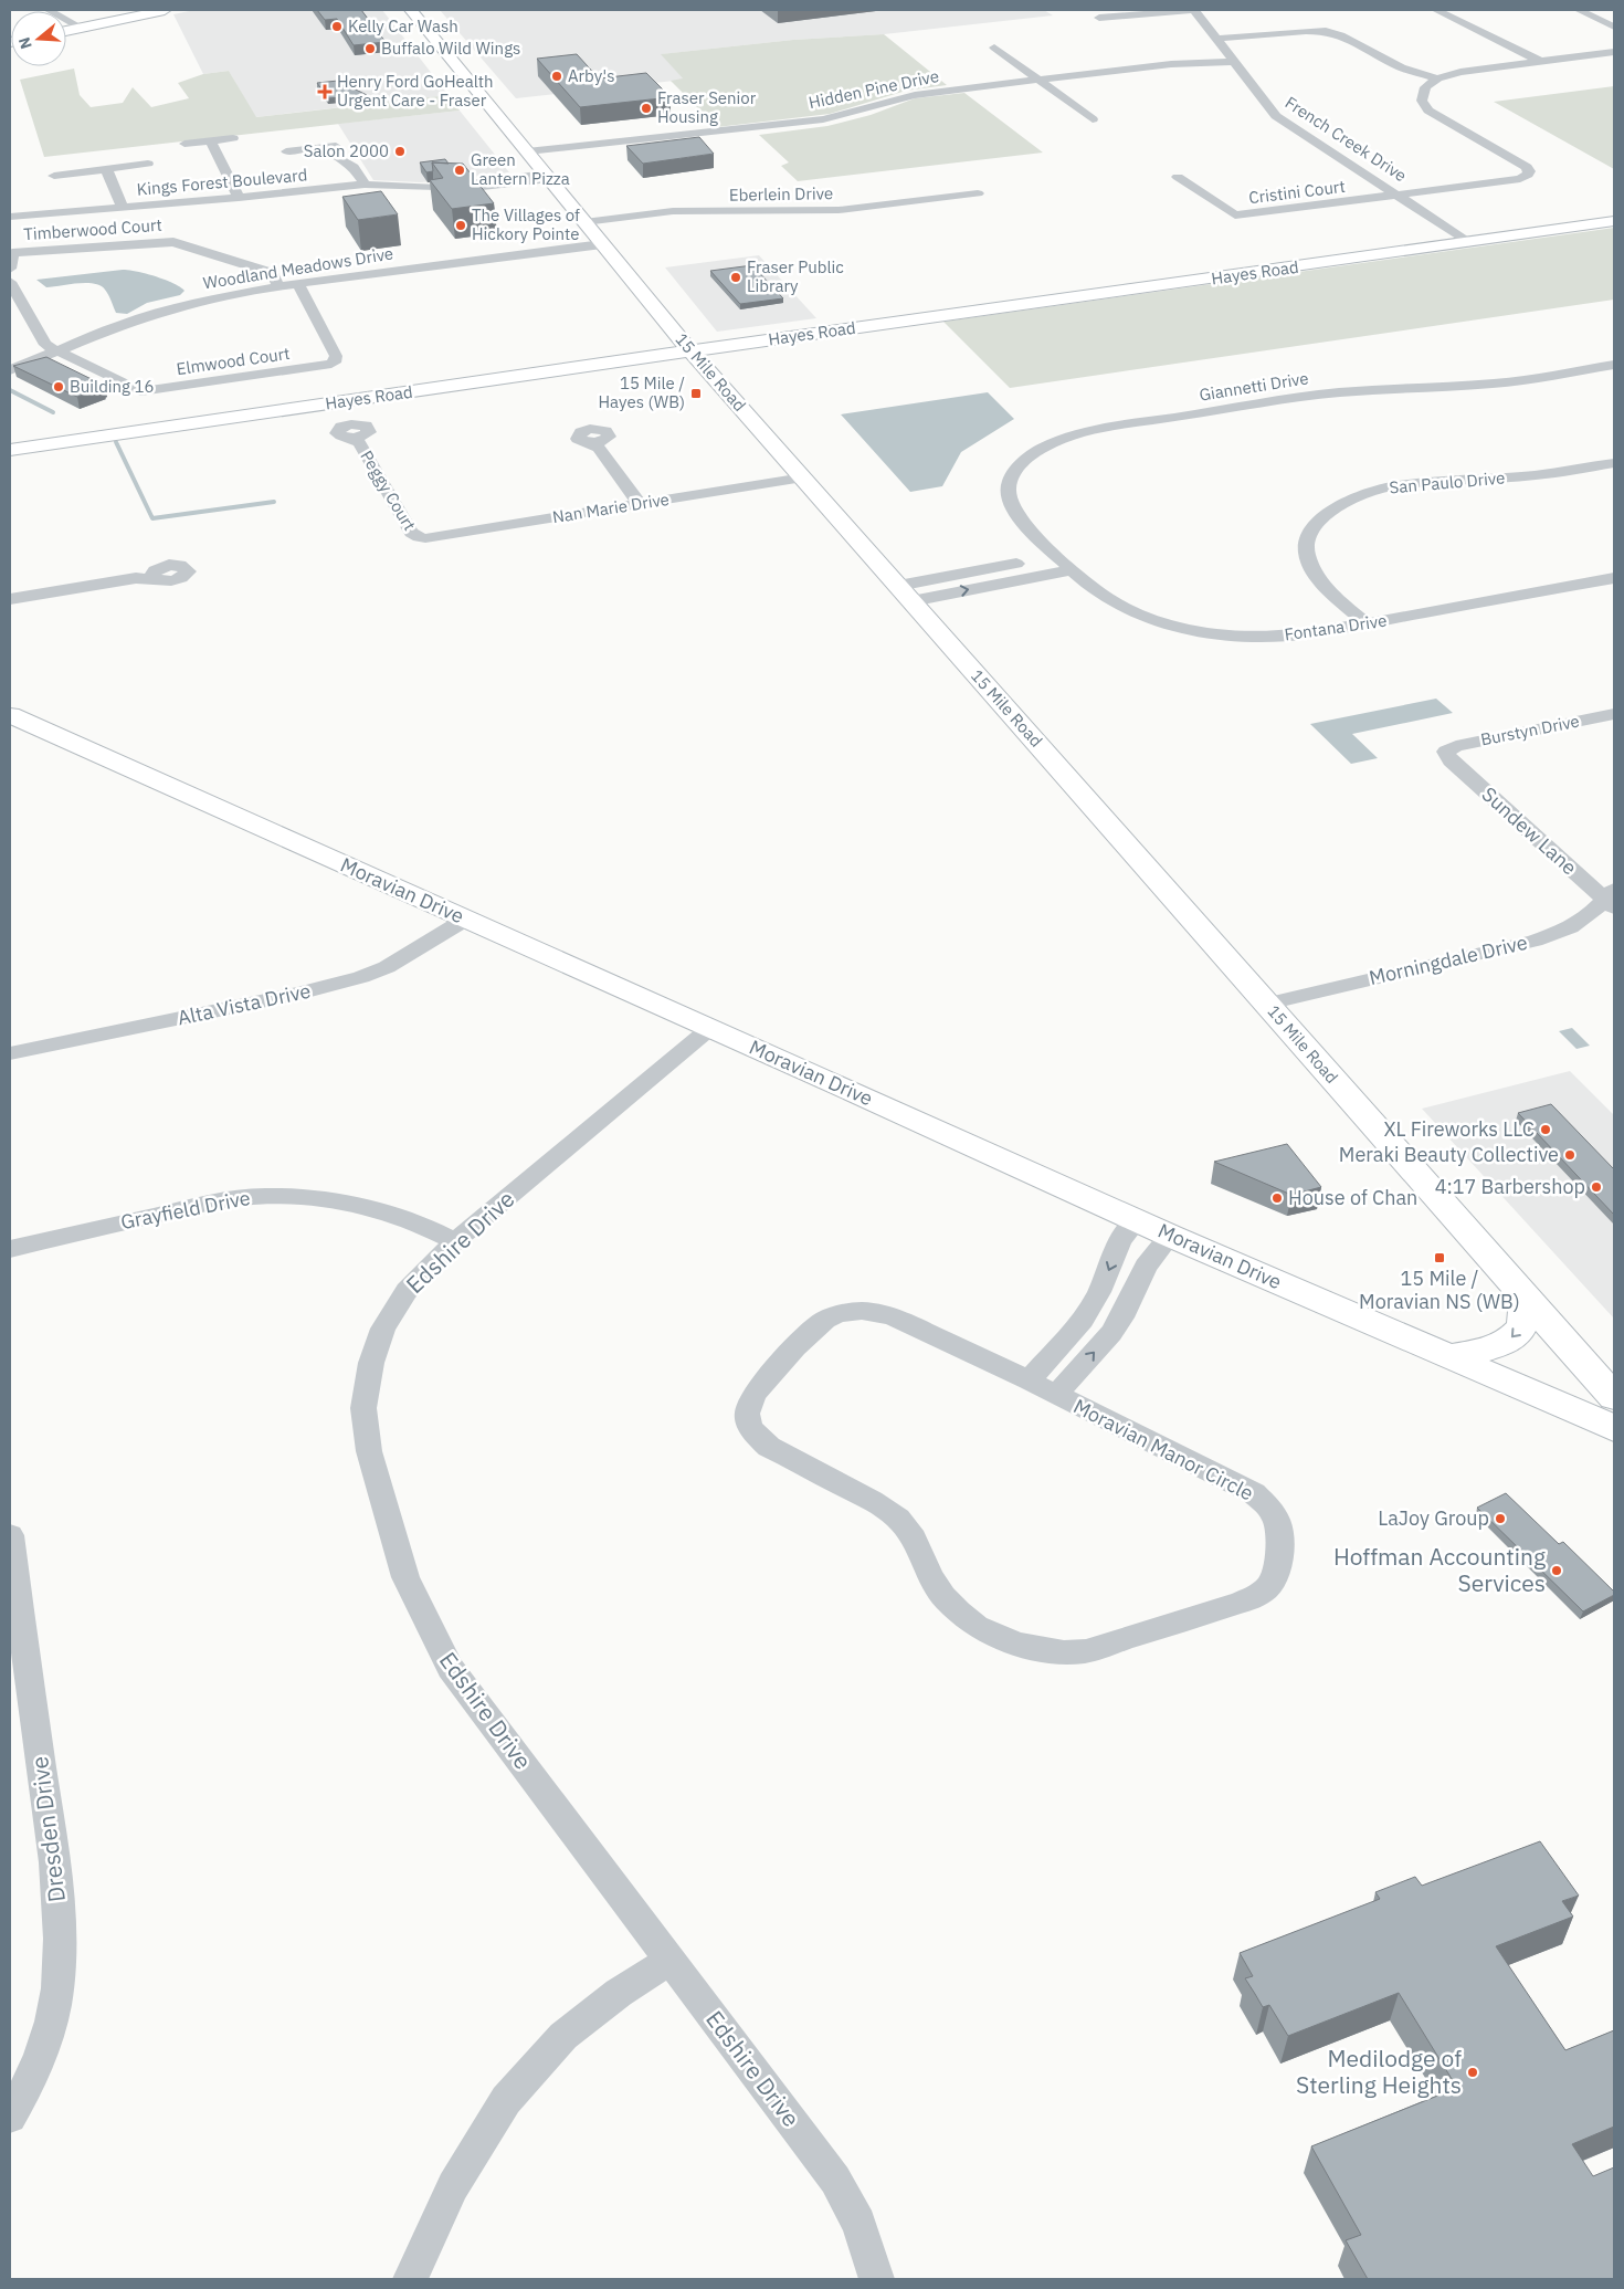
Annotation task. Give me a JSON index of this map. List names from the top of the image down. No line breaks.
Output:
{"streets":{"street":["Hidden Pine Drive","French Creek Drive","Kings Forest Boulevard","Cristini Court","Eberlein Drive","Timberwood Court","Woodland Meadows Drive","Hayes Road","Elmwood Court","15 Mile Road","Giannetti Drive","San Paulo Drive","Peggy Court","Nan Marie Drive","Fontana Drive","Burstyn Drive","Sundew Lane","Moravian Drive","Morningdale Drive","Alta Vista Drive","Grayfield Drive","Edshire Drive","Moravian Manor Circle","Dresden Drive"]},"crossings":[["Hidden Pine Drive","French Creek Drive"],["Hidden Pine Drive","15 Mile Road"],["French Creek Drive","Cristini Court"],["French Creek Drive","Hayes Road"],["Kings Forest Boulevard","15 Mile Road"],["Eberlein Drive","15 Mile Road"],["Timberwood Court","Woodland Meadows Drive"],["Woodland Meadows Drive","Elmwood Court"],["Woodland Meadows Drive","15 Mile Road"],["Hayes Road","15 Mile Road"],["15 Mile Road","Nan Marie Drive"],["15 Mile Road","Morningdale Drive"],["Giannetti Drive","Fontana Drive"],["San Paulo Drive","Fontana Drive"],["Peggy Court","Nan Marie Drive"],["Burstyn Drive","Sundew Lane"],["Sundew Lane","Morningdale Drive"],["Moravian Drive","Alta Vista Drive"],["Moravian Drive","Edshire Drive"],["Moravian Drive","Moravian Manor Circle"],["Grayfield Drive","Edshire Drive"]],"places":{"other":["Kelly Car Wash","Buffalo Wild Wings","Arby's","Fraser Senior Housing","Salon 2000","Green Lantern Pizza","The Villages of Hickory Pointe","Fraser Public Library","Building 16","XL Fireworks LLC","Meraki Beauty Collective","4:17 Barbershop","House of Chan","LaJoy Group","Hoffman Accounting Services","Medilodge of Sterling Heights"],"health":["Henry Ford GoHealth Urgent Care - Fraser"],"transit":["15 Mile / Hayes (WB)","15 Mile / Moravian NS (WB)"]},"north":"left"}
